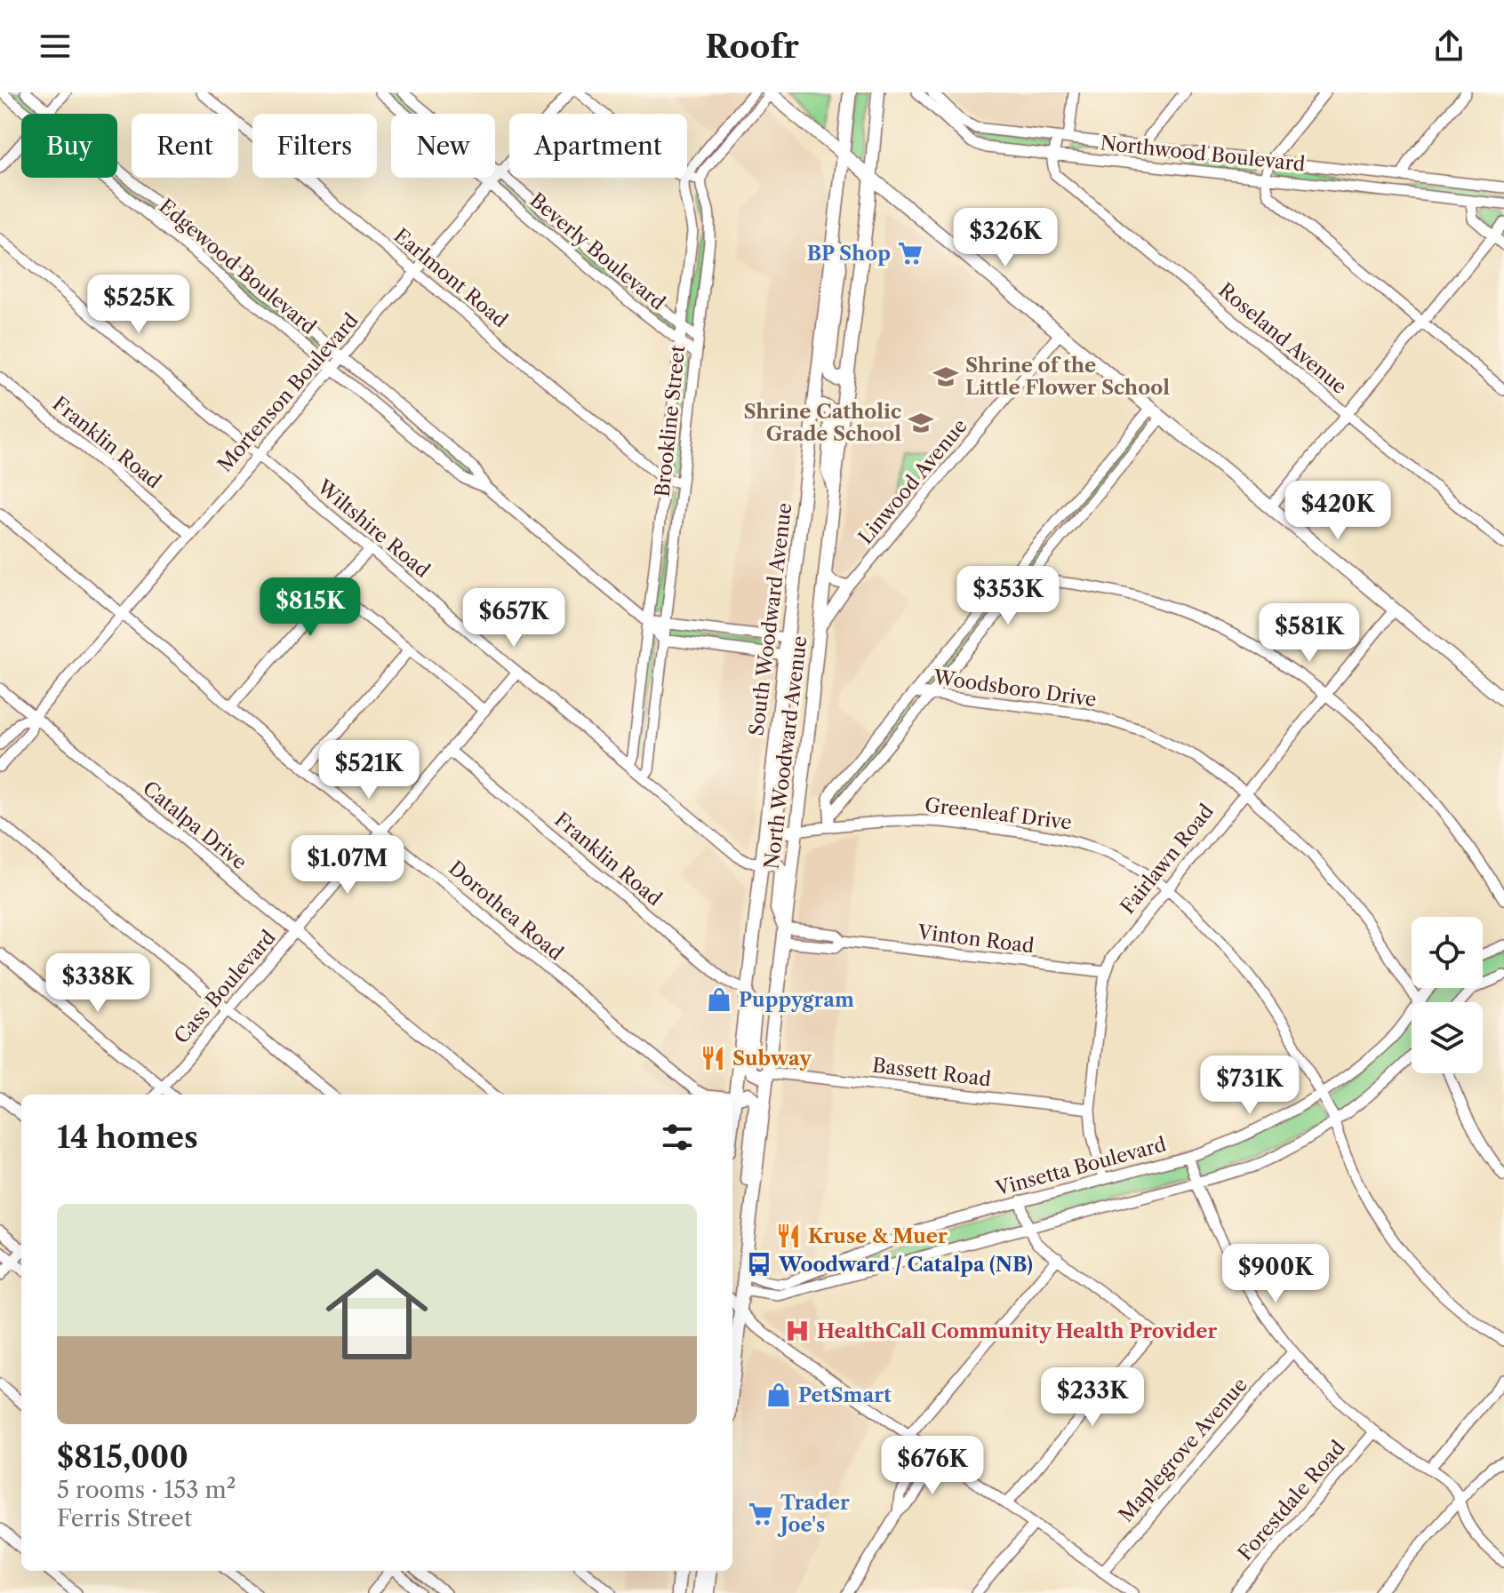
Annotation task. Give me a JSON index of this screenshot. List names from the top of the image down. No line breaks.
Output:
{"streets":{"main road":["South Woodward Avenue","North Woodward Avenue"],"street":["Northwood Boulevard","Beverly Boulevard","Edgewood Boulevard","Earlmont Road","Roseland Avenue","Mortenson Boulevard","Brookline Street","Franklin Road","Linwood Avenue","Wiltshire Road","Woodsboro Drive","Greenleaf Drive","Catalpa Drive","Fairlawn Road","Dorothea Road","Vinton Road","Cass Boulevard","Bassett Road","Vinsetta Boulevard","Maplegrove Avenue","Forestdale Road"]},"crossings":[["Northwood Boulevard","Roseland Avenue"],["Beverly Boulevard","Mortenson Boulevard"],["Beverly Boulevard","Brookline Street"],["Edgewood Boulevard","Mortenson Boulevard"],["Edgewood Boulevard","Brookline Street"],["Earlmont Road","Mortenson Boulevard"],["Earlmont Road","Brookline Street"],["Mortenson Boulevard","Franklin Road"],["Mortenson Boulevard","Wiltshire Road"],["Mortenson Boulevard","Catalpa Drive"],["Mortenson Boulevard","Dorothea Road"],["Brookline Street","Wiltshire Road"],["Franklin Road","South Woodward Avenue"],["Franklin Road","Cass Boulevard"],["Linwood Avenue","North Woodward Avenue"],["Wiltshire Road","South Woodward Avenue"],["Wiltshire Road","Cass Boulevard"],["South Woodward Avenue","Dorothea Road"],["Woodsboro Drive","Fairlawn Road"],["North Woodward Avenue","Greenleaf Drive"],["North Woodward Avenue","Vinton Road"],["North Woodward Avenue","Bassett Road"],["North Woodward Avenue","Vinsetta Boulevard"],["Greenleaf Drive","Fairlawn Road"],["Greenleaf Drive","Vinsetta Boulevard"],["Catalpa Drive","Cass Boulevard"],["Fairlawn Road","Vinton Road"],["Fairlawn Road","Bassett Road"],["Fairlawn Road","Vinsetta Boulevard"],["Dorothea Road","Cass Boulevard"]],"places":{"supermarket":["BP Shop","Trader Joe's"],"school or university":["Shrine of the Little Flower School","Shrine Catholic Grade School"],"shop":["Puppygram","PetSmart"],"restaurant":["Subway","Kruse & Muer"],"bus stop":["Woodward / Catalpa (NB)"],"hospital":["HealthCall Community Health Provider"]},"page":{"header":"Roofr","chip":["Buy","Rent","Filters","New","Apartment"],"price":["$326K","$525K","$420K","$353K","$815K","$657K","$581K","$521K","$1.07M","$338K","$731K","$900K","$233K","$676K"],"heading":"14 homes","list":[{"name":"$815,000","note":"5 rooms · 153 m² · Ferris Street"}]}}
